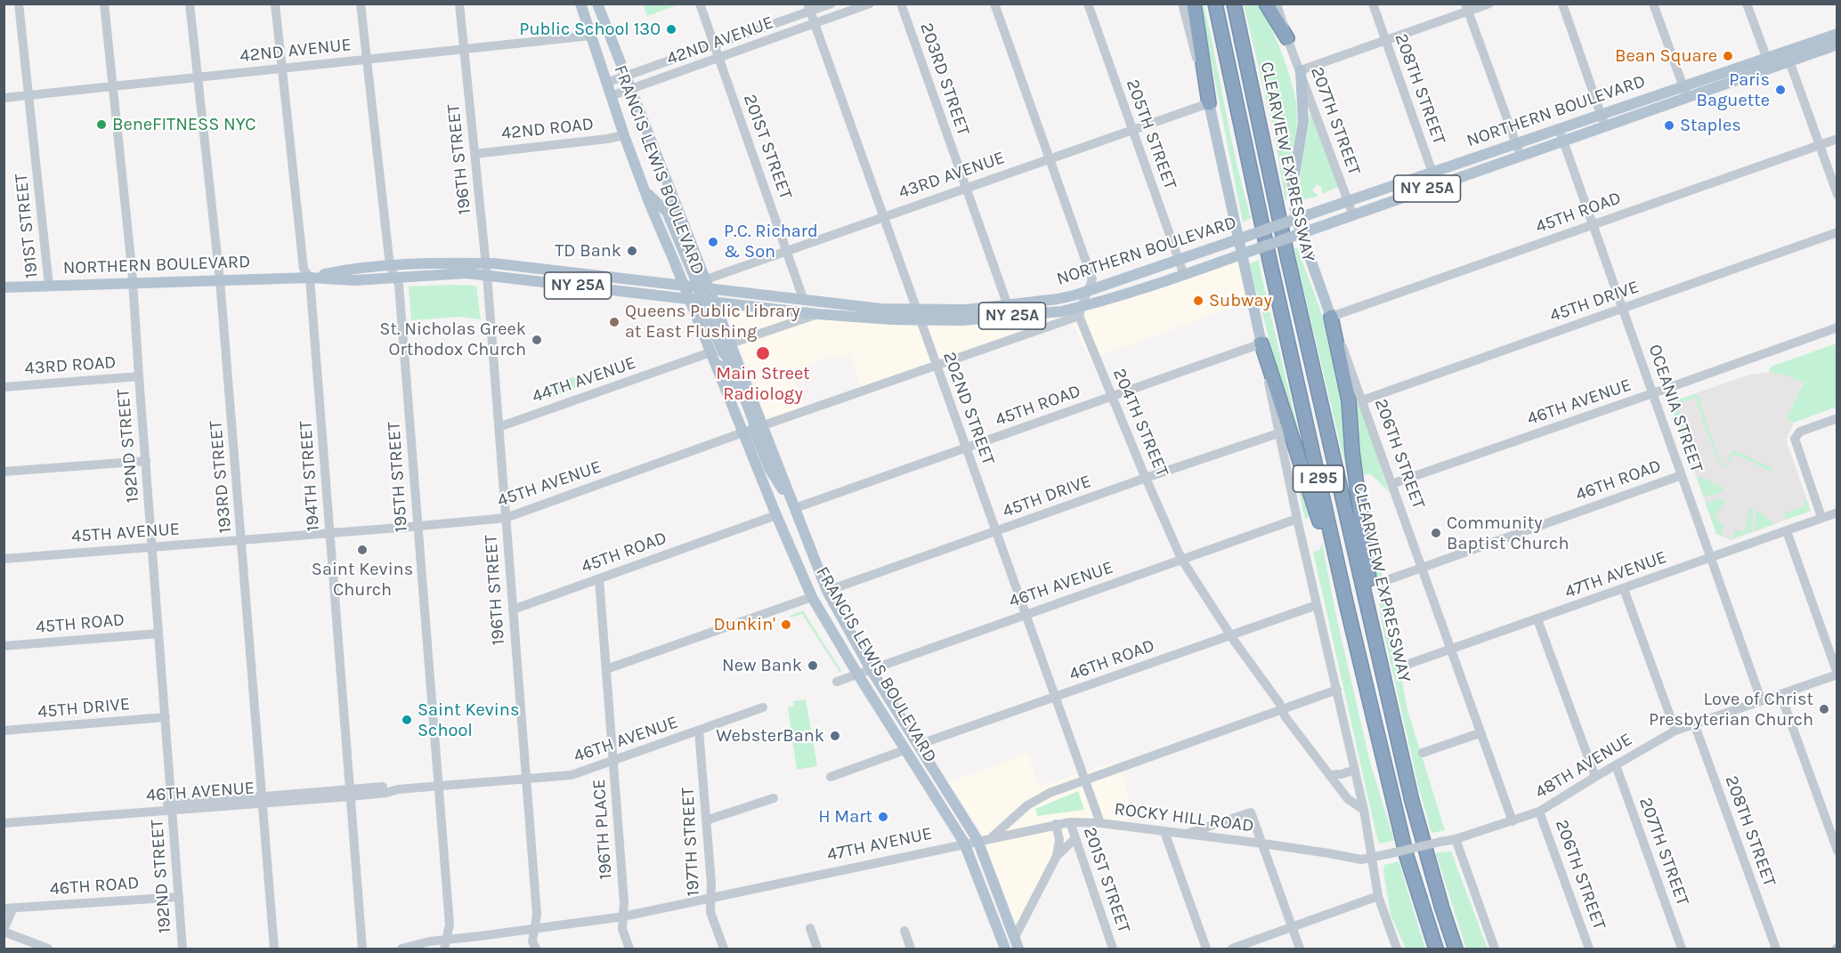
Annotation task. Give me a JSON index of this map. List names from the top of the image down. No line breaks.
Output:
{"streets":{"highway":["CLEARVIEW EXPRESSWAY","I 295"],"main road":["NORTHERN BOULEVARD","FRANCIS LEWIS BOULEVARD","NY 25A","206TH STREET"],"street":["42ND AVENUE","203RD STREET","208TH STREET","207TH STREET","42ND ROAD","205TH STREET","201ST STREET","196TH STREET","43RD AVENUE","45TH ROAD","191ST STREET","45TH DRIVE","43RD ROAD","44TH AVENUE","46TH AVENUE","202ND STREET","OCEANIA STREET","204TH STREET","192ND STREET","194TH STREET","193RD STREET","195TH STREET","46TH ROAD","45TH AVENUE","47TH AVENUE","48TH AVENUE","ROCKY HILL ROAD","196TH PLACE","197TH STREET"]},"crossings":[["42ND AVENUE","201ST STREET"],["42ND AVENUE","196TH STREET"],["42ND AVENUE","FRANCIS LEWIS BOULEVARD"],["42ND AVENUE","191ST STREET"],["42ND AVENUE","202ND STREET"],["42ND AVENUE","192ND STREET"],["42ND AVENUE","194TH STREET"],["42ND AVENUE","193RD STREET"],["42ND AVENUE","195TH STREET"],["203RD STREET","NORTHERN BOULEVARD"],["203RD STREET","43RD AVENUE"],["208TH STREET","NORTHERN BOULEVARD"],["208TH STREET","48TH AVENUE"],["NORTHERN BOULEVARD","207TH STREET"],["NORTHERN BOULEVARD","205TH STREET"],["NORTHERN BOULEVARD","201ST STREET"],["NORTHERN BOULEVARD","196TH STREET"],["NORTHERN BOULEVARD","FRANCIS LEWIS BOULEVARD"],["NORTHERN BOULEVARD","43RD AVENUE"],["NORTHERN BOULEVARD","191ST STREET"],["NORTHERN BOULEVARD","202ND STREET"],["NORTHERN BOULEVARD","OCEANIA STREET"],["NORTHERN BOULEVARD","204TH STREET"],["NORTHERN BOULEVARD","192ND STREET"],["NORTHERN BOULEVARD","206TH STREET"],["NORTHERN BOULEVARD","194TH STREET"],["NORTHERN BOULEVARD","193RD STREET"],["NORTHERN BOULEVARD","195TH STREET"],["NORTHERN BOULEVARD","45TH AVENUE"],["207TH STREET","CLEARVIEW EXPRESSWAY"],["207TH STREET","206TH STREET"],["207TH STREET","48TH AVENUE"],["42ND ROAD","196TH STREET"],["42ND ROAD","FRANCIS LEWIS BOULEVARD"],["205TH STREET","43RD AVENUE"],["201ST STREET","43RD AVENUE"],["201ST STREET","ROCKY HILL ROAD"],["196TH STREET","45TH ROAD"],["196TH STREET","44TH AVENUE"],["196TH STREET","46TH AVENUE"],["196TH STREET","45TH AVENUE"],["196TH STREET","47TH AVENUE"],["FRANCIS LEWIS BOULEVARD","43RD AVENUE"],["FRANCIS LEWIS BOULEVARD","45TH ROAD"],["FRANCIS LEWIS BOULEVARD","45TH DRIVE"],["FRANCIS LEWIS BOULEVARD","44TH AVENUE"],["FRANCIS LEWIS BOULEVARD","46TH AVENUE"],["FRANCIS LEWIS BOULEVARD","46TH ROAD"],["FRANCIS LEWIS BOULEVARD","45TH AVENUE"],["FRANCIS LEWIS BOULEVARD","47TH AVENUE"],["43RD AVENUE","202ND STREET"],["45TH ROAD","202ND STREET"],["45TH ROAD","OCEANIA STREET"],["45TH ROAD","204TH STREET"],["45TH ROAD","192ND STREET"],["45TH ROAD","206TH STREET"],["45TH ROAD","196TH PLACE"],["45TH DRIVE","202ND STREET"],["45TH DRIVE","OCEANIA STREET"],["45TH DRIVE","204TH STREET"],["45TH DRIVE","192ND STREET"],["45TH DRIVE","206TH STREET"],["43RD ROAD","192ND STREET"],["46TH AVENUE","202ND STREET"],["46TH AVENUE","OCEANIA STREET"],["46TH AVENUE","204TH STREET"],["46TH AVENUE","192ND STREET"],["46TH AVENUE","206TH STREET"],["46TH AVENUE","194TH STREET"],["46TH AVENUE","193RD STREET"],["46TH AVENUE","195TH STREET"],["46TH AVENUE","196TH PLACE"],["46TH AVENUE","197TH STREET"],["202ND STREET","46TH ROAD"],["202ND STREET","45TH AVENUE"],["202ND STREET","ROCKY HILL ROAD"],["OCEANIA STREET","46TH ROAD"],["OCEANIA STREET","47TH AVENUE"],["OCEANIA STREET","48TH AVENUE"],["204TH STREET","46TH ROAD"],["204TH STREET","45TH AVENUE"],["192ND STREET","46TH ROAD"],["192ND STREET","45TH AVENUE"],["206TH STREET","46TH ROAD"],["206TH STREET","47TH AVENUE"],["206TH STREET","48TH AVENUE"],["194TH STREET","45TH AVENUE"],["193RD STREET","45TH AVENUE"],["195TH STREET","45TH AVENUE"],["195TH STREET","47TH AVENUE"],["47TH AVENUE","ROCKY HILL ROAD"],["47TH AVENUE","196TH PLACE"],["47TH AVENUE","197TH STREET"],["48TH AVENUE","ROCKY HILL ROAD"]],"places":["Public School 130","Bean Square","Paris Baguette","BeneFITNESS NYC","Staples","P.C. Richard & Son","TD Bank","Subway","Queens Public Library at East Flushing","St. Nicholas Greek Orthodox Church","Main Street Radiology","Community Baptist Church","Saint Kevins Church","Dunkin'","New Bank","Love of Christ Presbyterian Church","Saint Kevins School","WebsterBank","H Mart"]}
